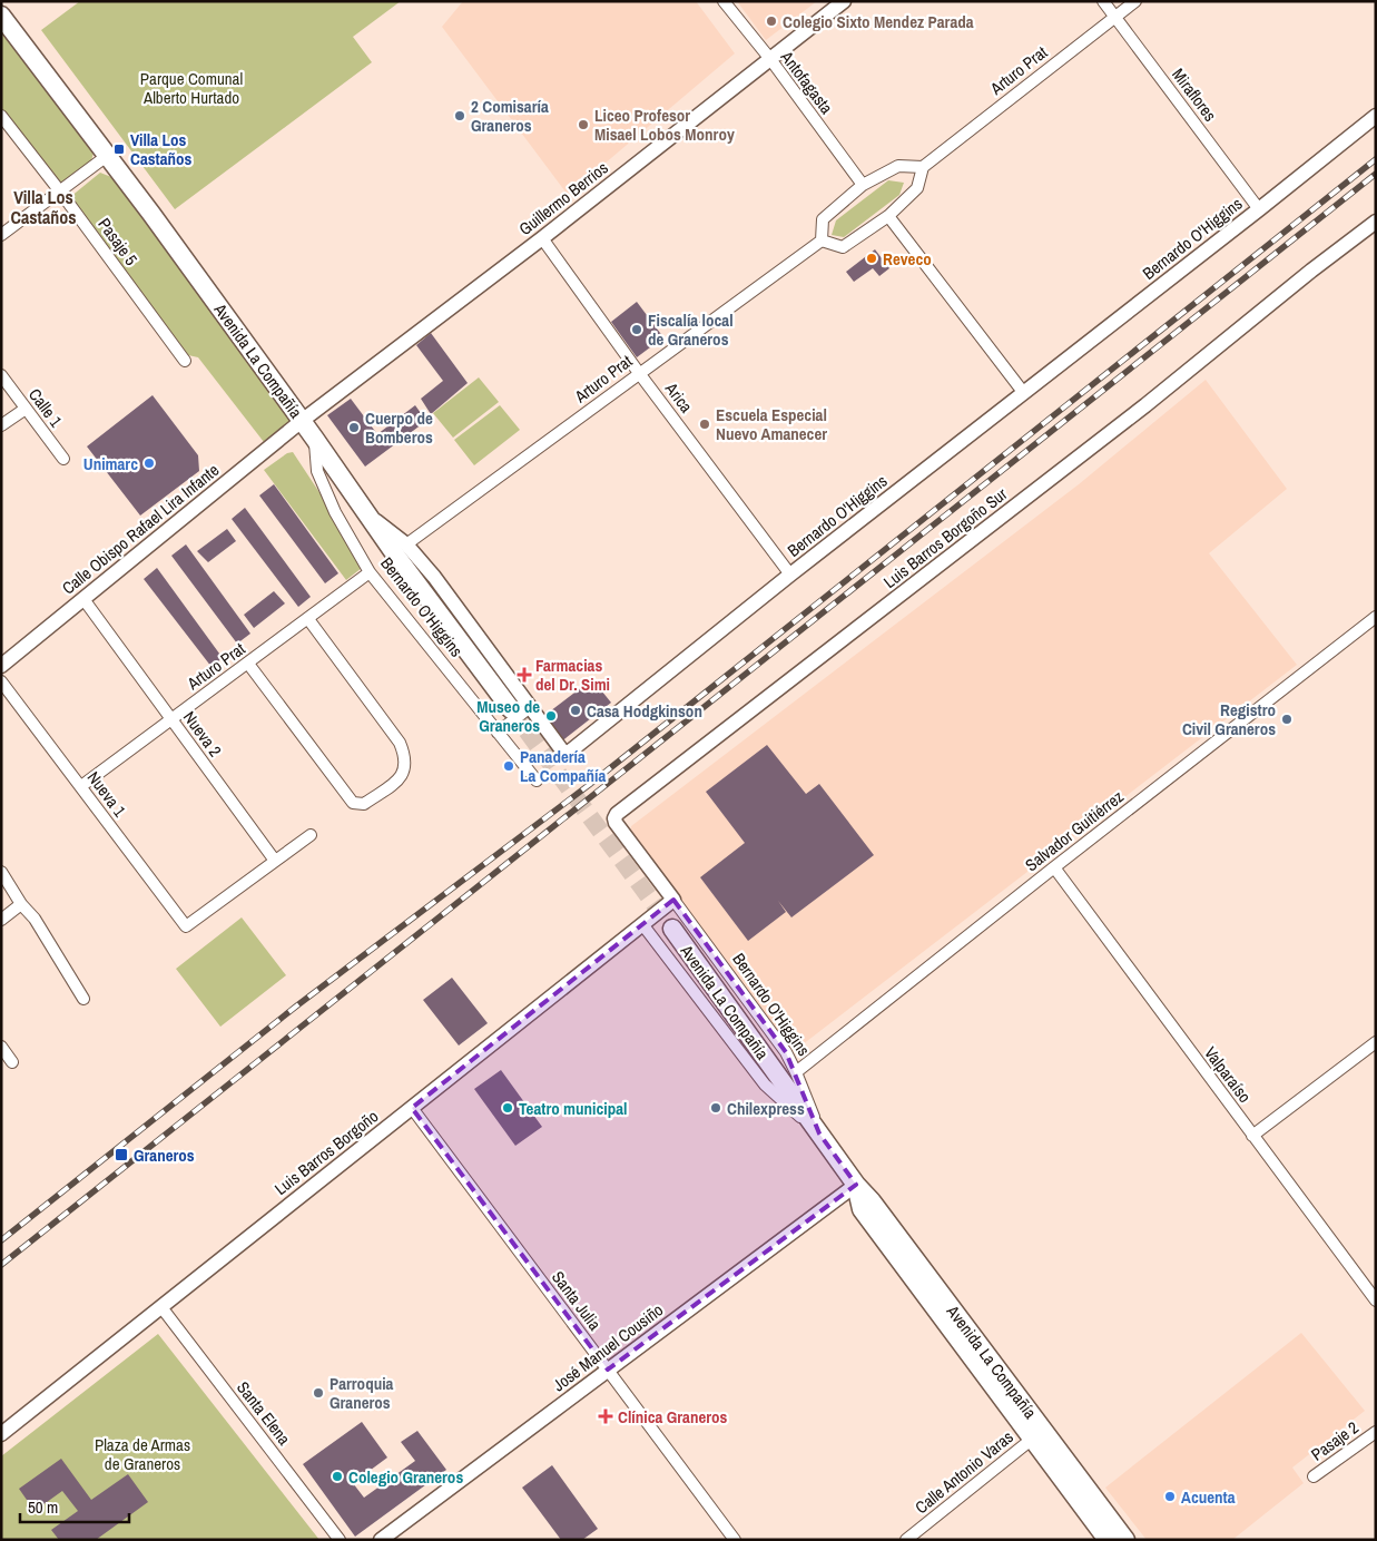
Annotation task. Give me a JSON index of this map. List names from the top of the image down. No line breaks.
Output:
{"streets":{"main road":["Avenida La Compañía"],"street":["Arturo Prat","Antofagasta","Miraflores","Guillermo Berrios","Bernardo O'Higgins","Pasaje 5","Arica","Calle 1","Calle Obispo Rafael Lira Infante","Luis Barros Borgoño Sur","Nueva 2","Nueva 1","Salvador Guitiérrez","Valparaíso","Luis Barros Borgoño","Santa Julia","José Manuel Cousiño","Santa Elena","Pasaje 2","Calle Antonio Varas"]},"crossings":[["Arturo Prat","Miraflores"],["Arturo Prat","Bernardo O'Higgins"],["Arturo Prat","Arica"],["Arturo Prat","Nueva 2"],["Arturo Prat","Nueva 1"],["Antofagasta","Guillermo Berrios"],["Miraflores","Bernardo O'Higgins"],["Guillermo Berrios","Avenida La Compañía"],["Guillermo Berrios","Arica"],["Guillermo Berrios","Calle Obispo Rafael Lira Infante"],["Bernardo O'Higgins","Avenida La Compañía"],["Bernardo O'Higgins","Arica"],["Bernardo O'Higgins","Luis Barros Borgoño Sur"],["Bernardo O'Higgins","Salvador Guitiérrez"],["Bernardo O'Higgins","Luis Barros Borgoño"],["Avenida La Compañía","Calle Obispo Rafael Lira Infante"],["Avenida La Compañía","José Manuel Cousiño"],["Avenida La Compañía","Calle Antonio Varas"],["Calle Obispo Rafael Lira Infante","Nueva 2"],["Luis Barros Borgoño Sur","Luis Barros Borgoño"],["Nueva 2","Nueva 1"],["Salvador Guitiérrez","Valparaíso"],["Luis Barros Borgoño","Santa Julia"],["Luis Barros Borgoño","Santa Elena"],["Santa Julia","José Manuel Cousiño"]],"districts":["Villa Los Castaños"],"parks":["Parque Comunal Alberto Hurtado","Plaza de Armas de Graneros"],"places":{"other":["Colegio Sixto Mendez Parada","2 Comisaría Graneros","Liceo Profesor Misael Lobos Monroy","Reveco","Fiscalía local de Graneros","Escuela Especial Nuevo Amanecer","Cuerpo de Bomberos","Unimarc","Casa Hodgkinson","Museo de Graneros","Registro Civil Graneros","Panadería La Compañía","Teatro municipal","Chilexpress","Parroquia Graneros","Colegio Graneros","Acuenta"],"transit":["Villa Los Castaños","Graneros"],"health":["Farmacias del Dr. Simi","Clínica Graneros"]},"scale_bar":"50 m"}
